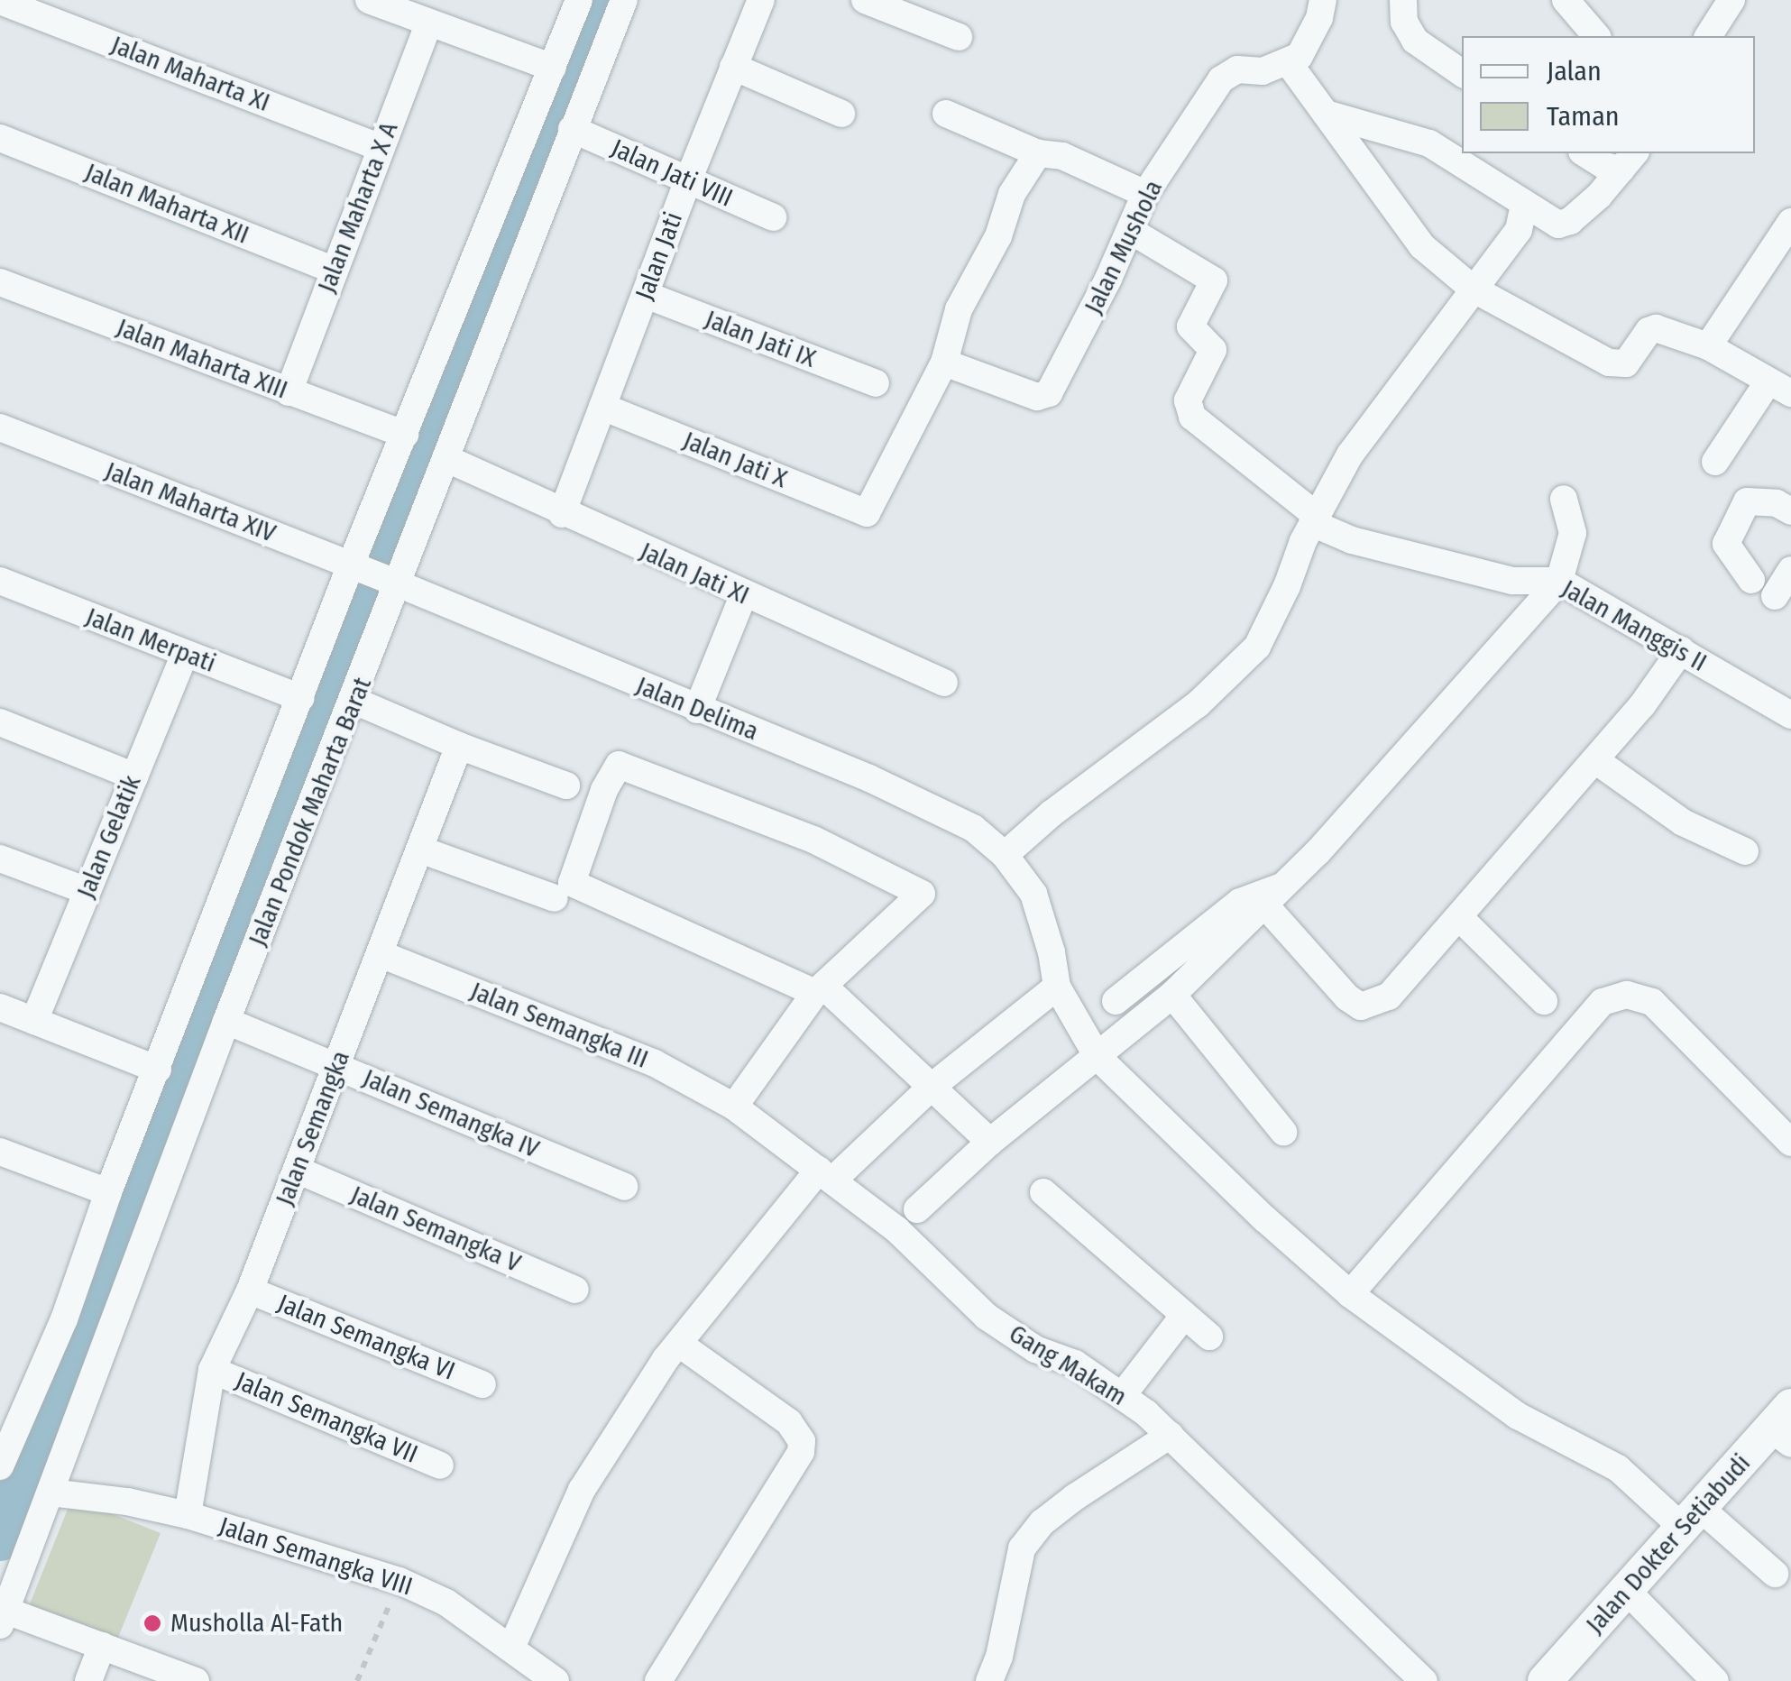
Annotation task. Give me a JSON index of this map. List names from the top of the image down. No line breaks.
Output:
{"streets":{"street":["Jalan Maharta XI","Jalan Jati VIII","Jalan Maharta XII","Jalan Maharta X A","Jalan Mushola","Jalan Jati","Jalan Jati IX","Jalan Maharta XIII","Jalan Jati X","Jalan Maharta XIV","Jalan Jati XI","Jalan Manggis II","Jalan Merpati","Jalan Delima","Jalan Pondok Maharta Barat","Jalan Gelatik","Jalan Semangka III","Jalan Semangka IV","Jalan Semangka","Jalan Semangka V","Jalan Semangka VI","Gang Makam","Jalan Semangka VII","Jalan Dokter Setiabudi","Jalan Semangka VIII"]},"crossings":[["Jalan Maharta XI","Jalan Maharta X A"],["Jalan Jati VIII","Jalan Jati"],["Jalan Jati VIII","Jalan Pondok Maharta Barat"],["Jalan Maharta XII","Jalan Maharta X A"],["Jalan Maharta X A","Jalan Maharta XIII"],["Jalan Mushola","Jalan Jati X"],["Jalan Mushola","Jalan Manggis II"],["Jalan Jati","Jalan Jati IX"],["Jalan Jati","Jalan Jati X"],["Jalan Jati","Jalan Jati XI"],["Jalan Maharta XIII","Jalan Pondok Maharta Barat"],["Jalan Maharta XIV","Jalan Delima"],["Jalan Maharta XIV","Jalan Pondok Maharta Barat"],["Jalan Jati XI","Jalan Pondok Maharta Barat"],["Jalan Merpati","Jalan Pondok Maharta Barat"],["Jalan Merpati","Jalan Gelatik"],["Jalan Delima","Jalan Pondok Maharta Barat"],["Jalan Delima","Jalan Dokter Setiabudi"],["Jalan Pondok Maharta Barat","Jalan Semangka IV"],["Jalan Pondok Maharta Barat","Jalan Semangka VIII"],["Jalan Semangka III","Jalan Semangka"],["Jalan Semangka III","Gang Makam"],["Jalan Semangka IV","Jalan Semangka"],["Jalan Semangka","Jalan Semangka V"],["Jalan Semangka","Jalan Semangka VI"],["Jalan Semangka","Jalan Semangka VII"],["Jalan Semangka","Jalan Semangka VIII"]],"places":["Musholla Al-Fath"],"legend":["Jalan","Taman"]}
